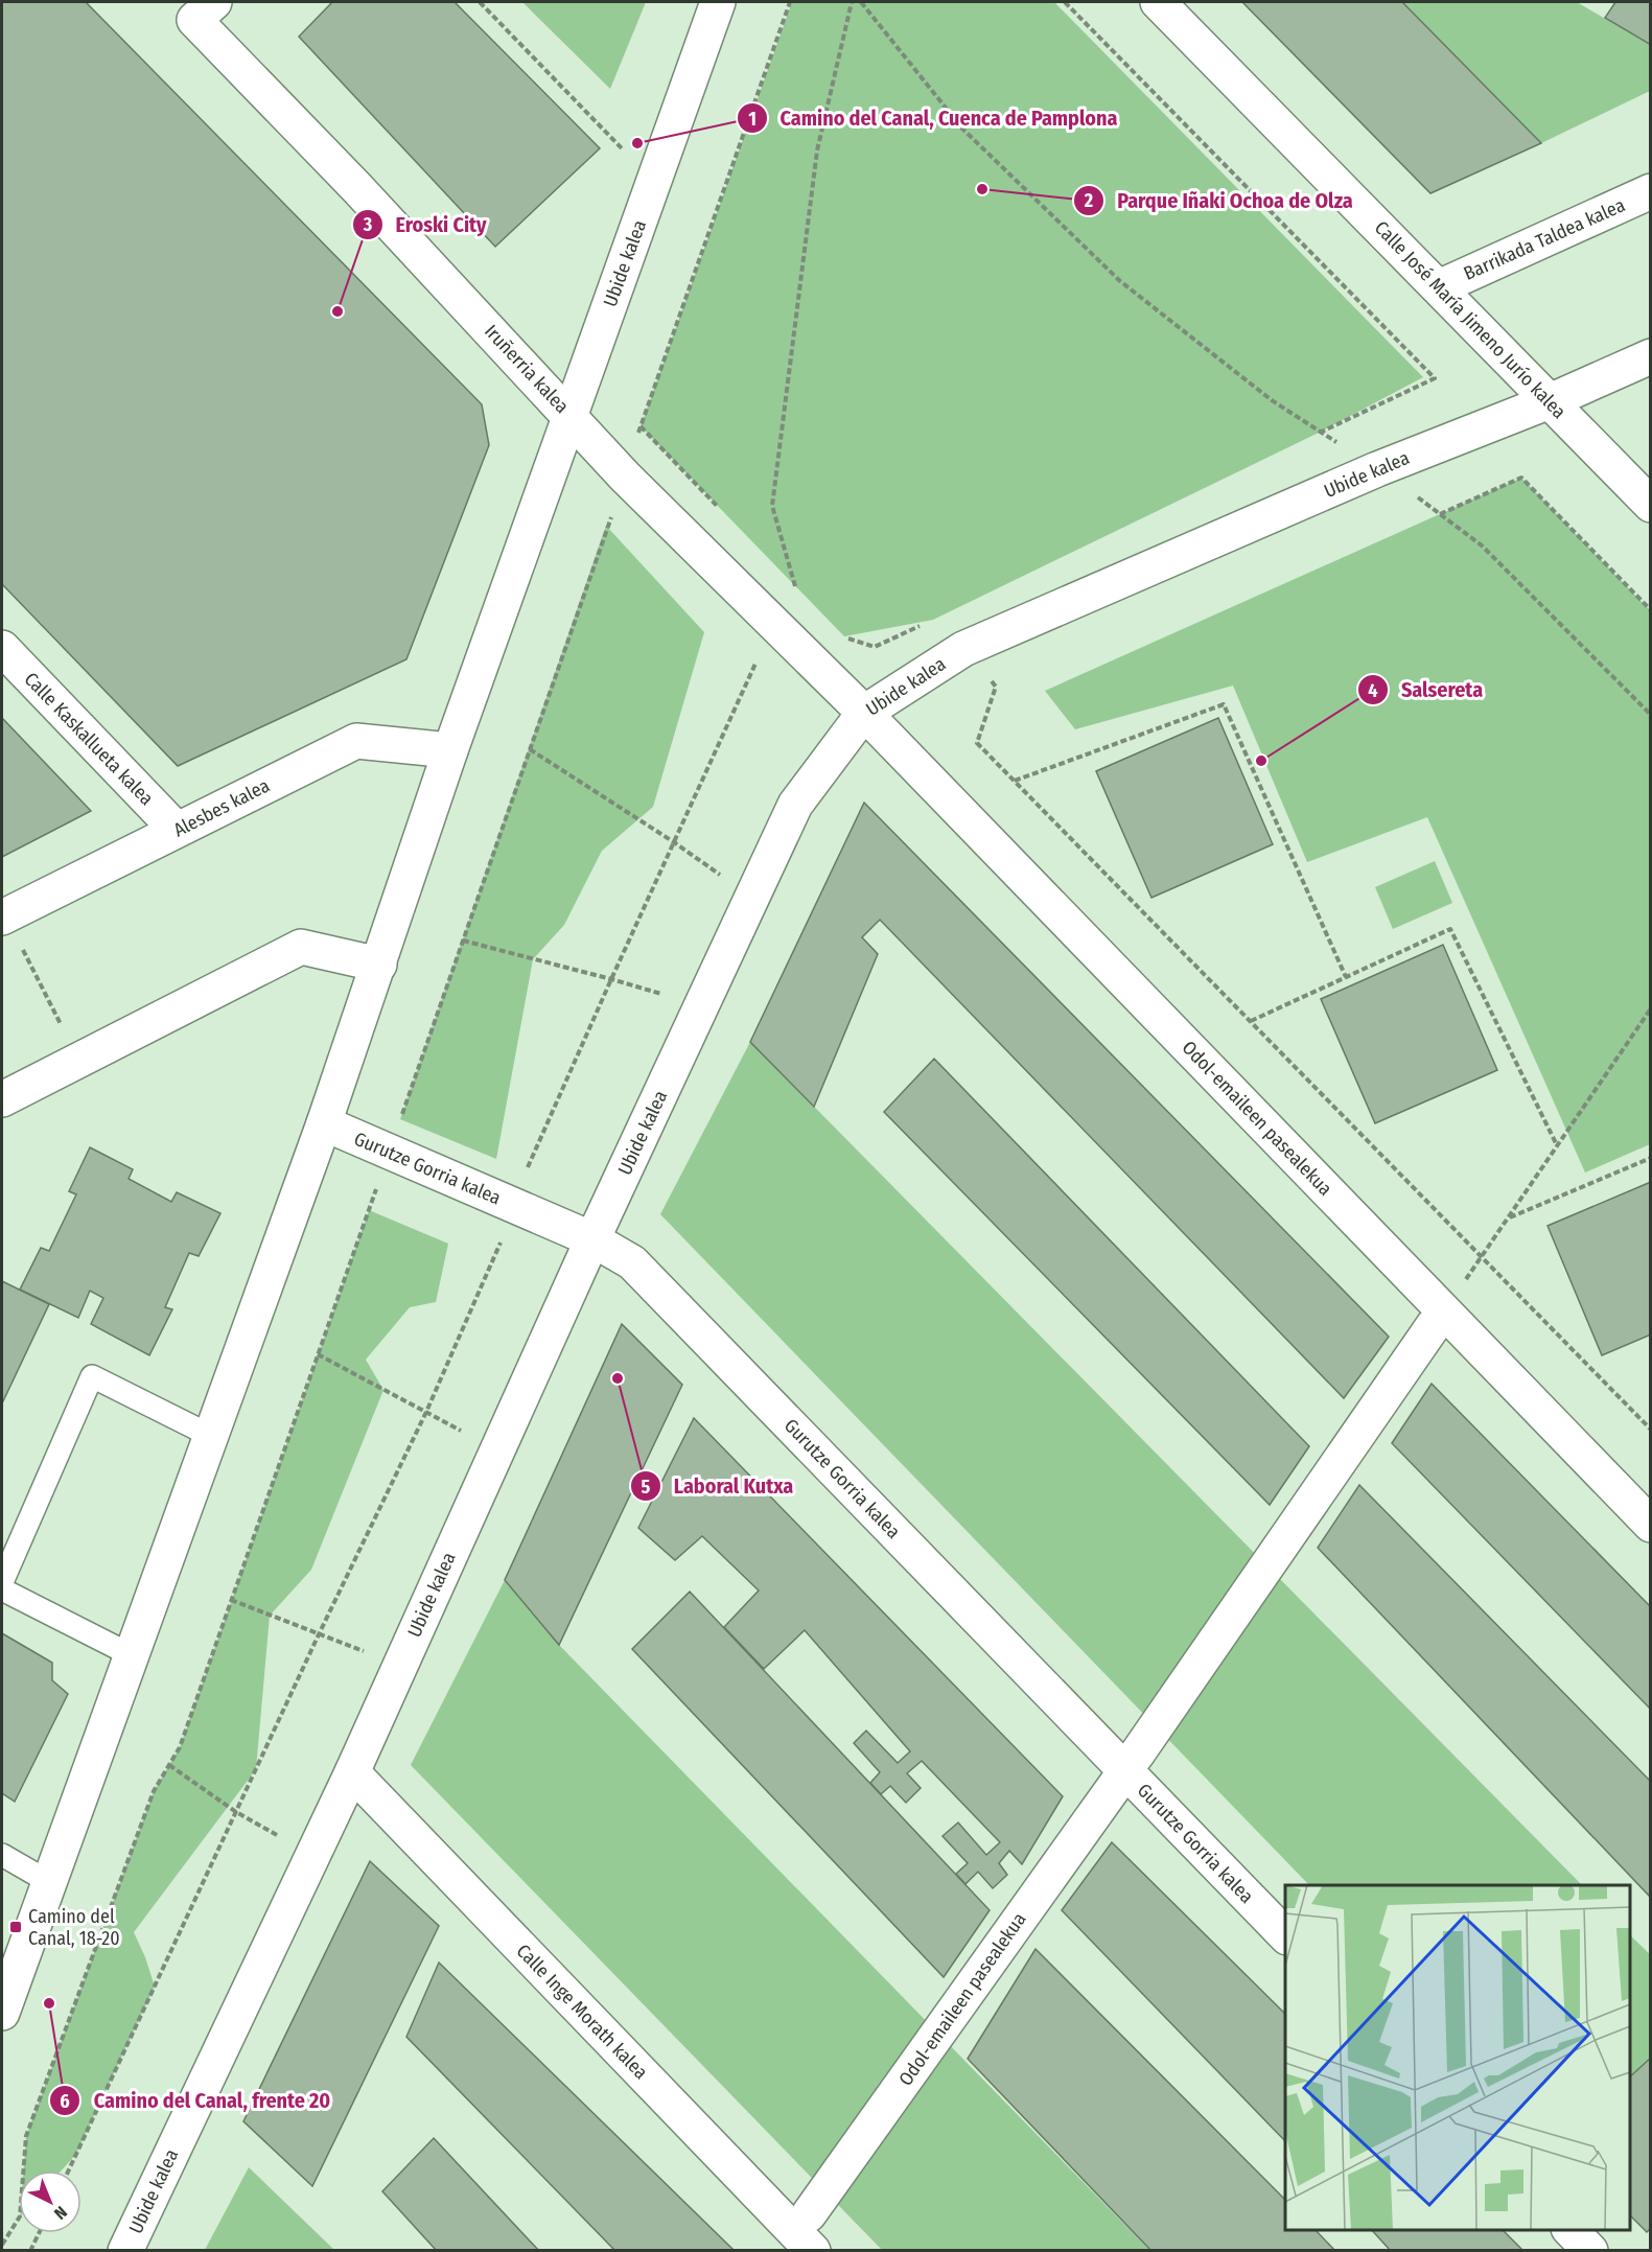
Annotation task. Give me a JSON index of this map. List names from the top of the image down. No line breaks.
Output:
{"streets":{"street":["Barrikada Taldea kalea","Ubide kalea","Calle José María Jimeno Jurío kalea","Iruñerria kalea","Calle Kaskallueta kalea","Alesbes kalea","Odol-emaileen pasealekua","Gurutze Gorria kalea","Calle Inge Morath kalea"]},"crossings":[["Barrikada Taldea kalea","Calle José María Jimeno Jurío kalea"],["Ubide kalea","Calle José María Jimeno Jurío kalea"],["Ubide kalea","Iruñerria kalea"],["Ubide kalea","Alesbes kalea"],["Ubide kalea","Odol-emaileen pasealekua"],["Ubide kalea","Gurutze Gorria kalea"],["Ubide kalea","Calle Inge Morath kalea"],["Iruñerria kalea","Odol-emaileen pasealekua"],["Calle Kaskallueta kalea","Alesbes kalea"]],"places":{"other":["Camino del Canal, Cuenca de Pamplona","Parque Iñaki Ochoa de Olza","Eroski City","Salsereta","Laboral Kutxa","Camino del Canal, frente 20"],"transit":["Camino del Canal, 18-20"]},"north":"bottom right"}
